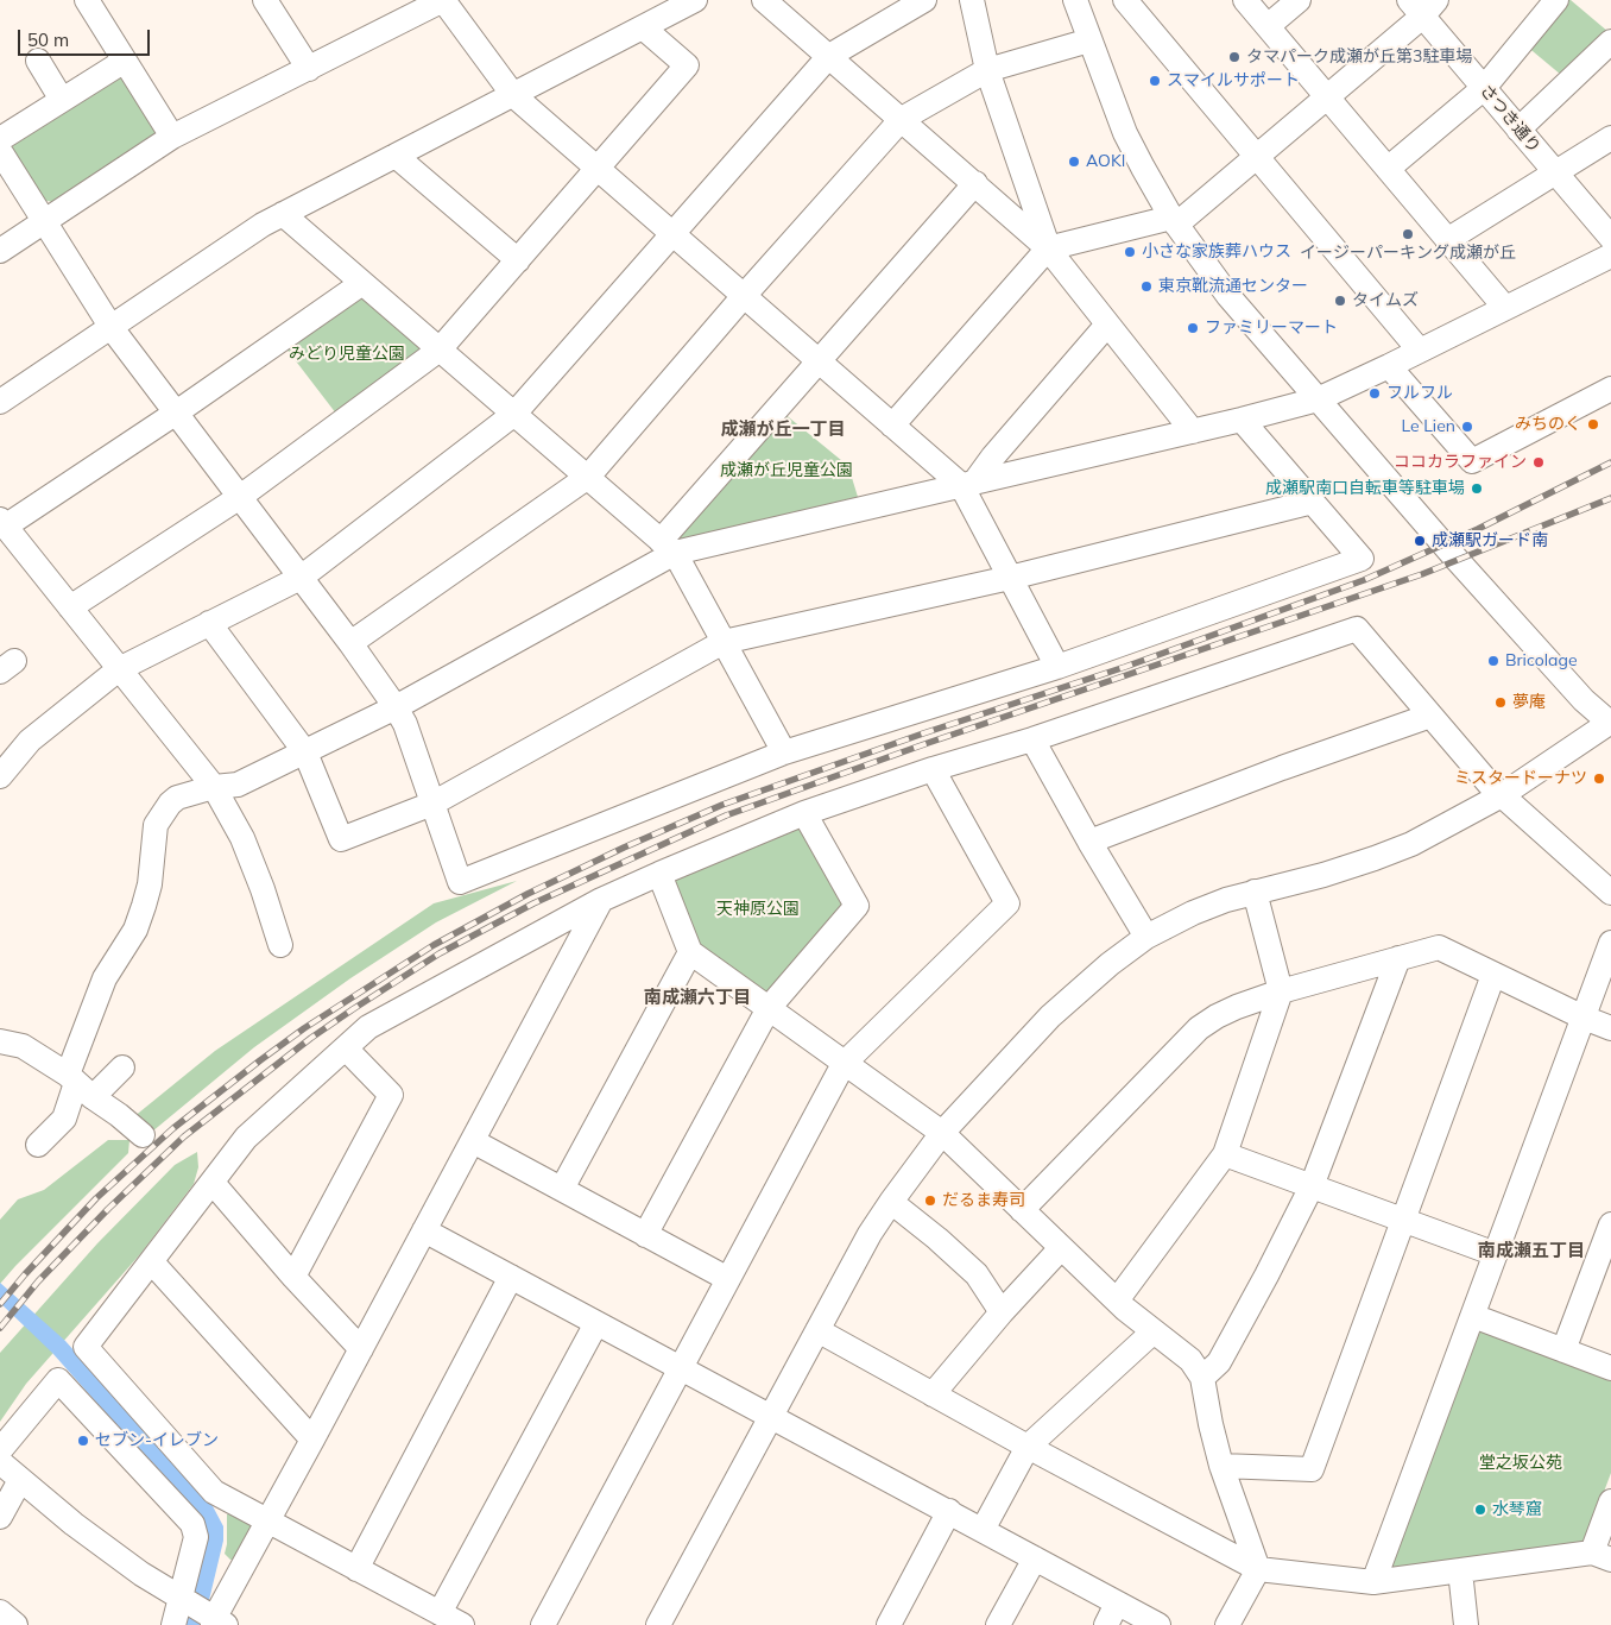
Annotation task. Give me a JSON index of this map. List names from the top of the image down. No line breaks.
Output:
{"streets":{"street":["さつき通り"]},"districts":["成瀬が丘一丁目","南成瀬六丁目","南成瀬五丁目"],"parks":["みどり児童公園","成瀬が丘児童公園","天神原公園","堂之坂公苑"],"places":["タマパーク成瀬が丘第3駐車場","スマイルサポート","AOKI","イージーパーキング成瀬が丘","小さな家族葬ハウス","東京靴流通センター","タイムズ","ファミリーマート","フルフル","みちのく","Le Lien","ココカラファイン","成瀬駅南口自転車等駐車場","成瀬駅ガード南","Bricolage","夢庵","ミスタードーナツ","だるま寿司","セブン-イレブン","水琴窟"],"scale_bar":"50 m"}
